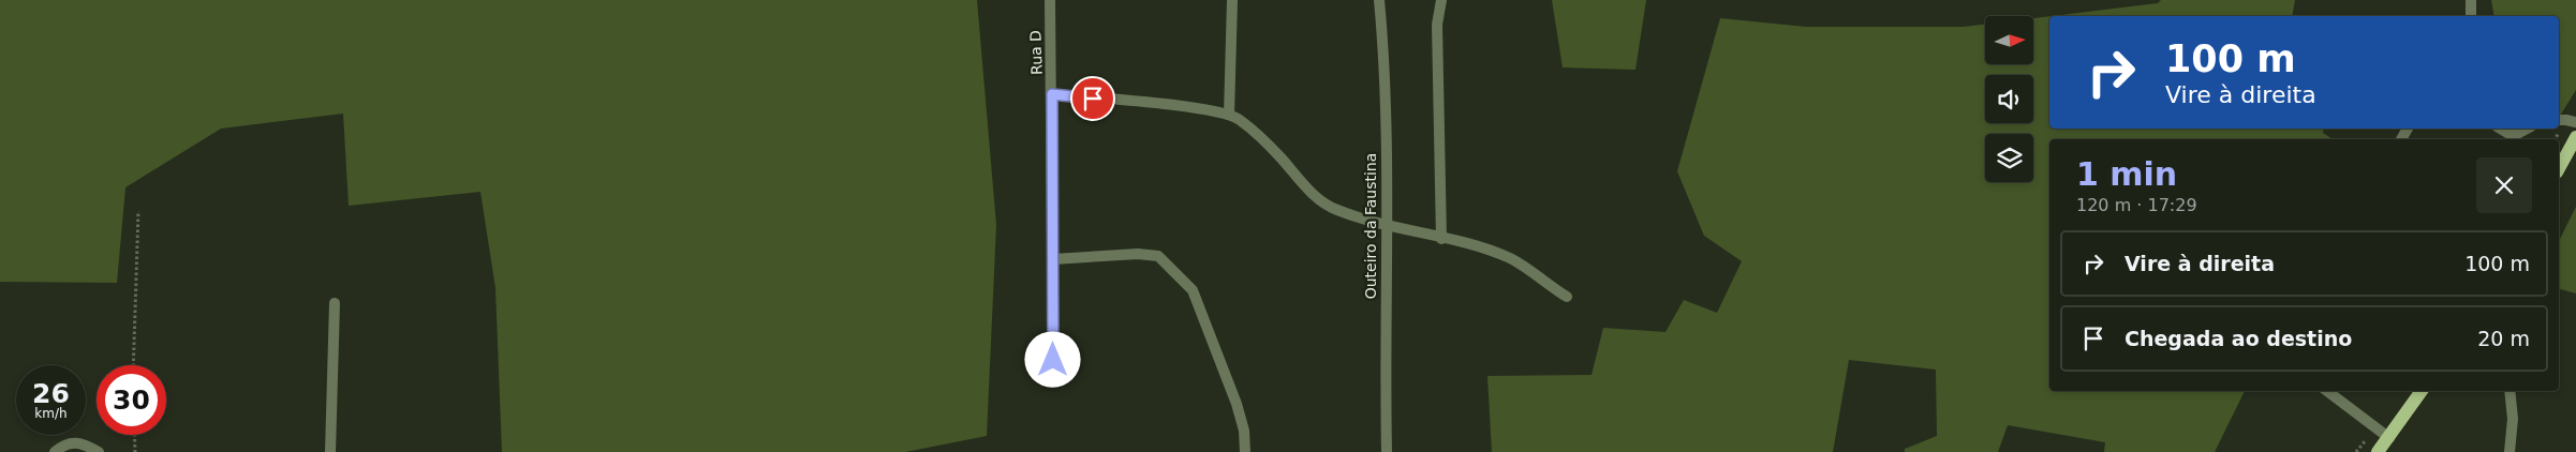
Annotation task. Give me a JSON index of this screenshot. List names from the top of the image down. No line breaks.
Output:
{"streets":{"street":["Rua D","Outeiro da Faustina"]},"north":"right","page":{"turn":["100 m","Vire à direita"],"heading":["1 min","120 m · 17:29"],"list":[{"name":"Vire à direita","value":"100 m"},{"name":"Chegada ao destino","value":"20 m"}],"speed":"26 km/h","limit":"30"}}
